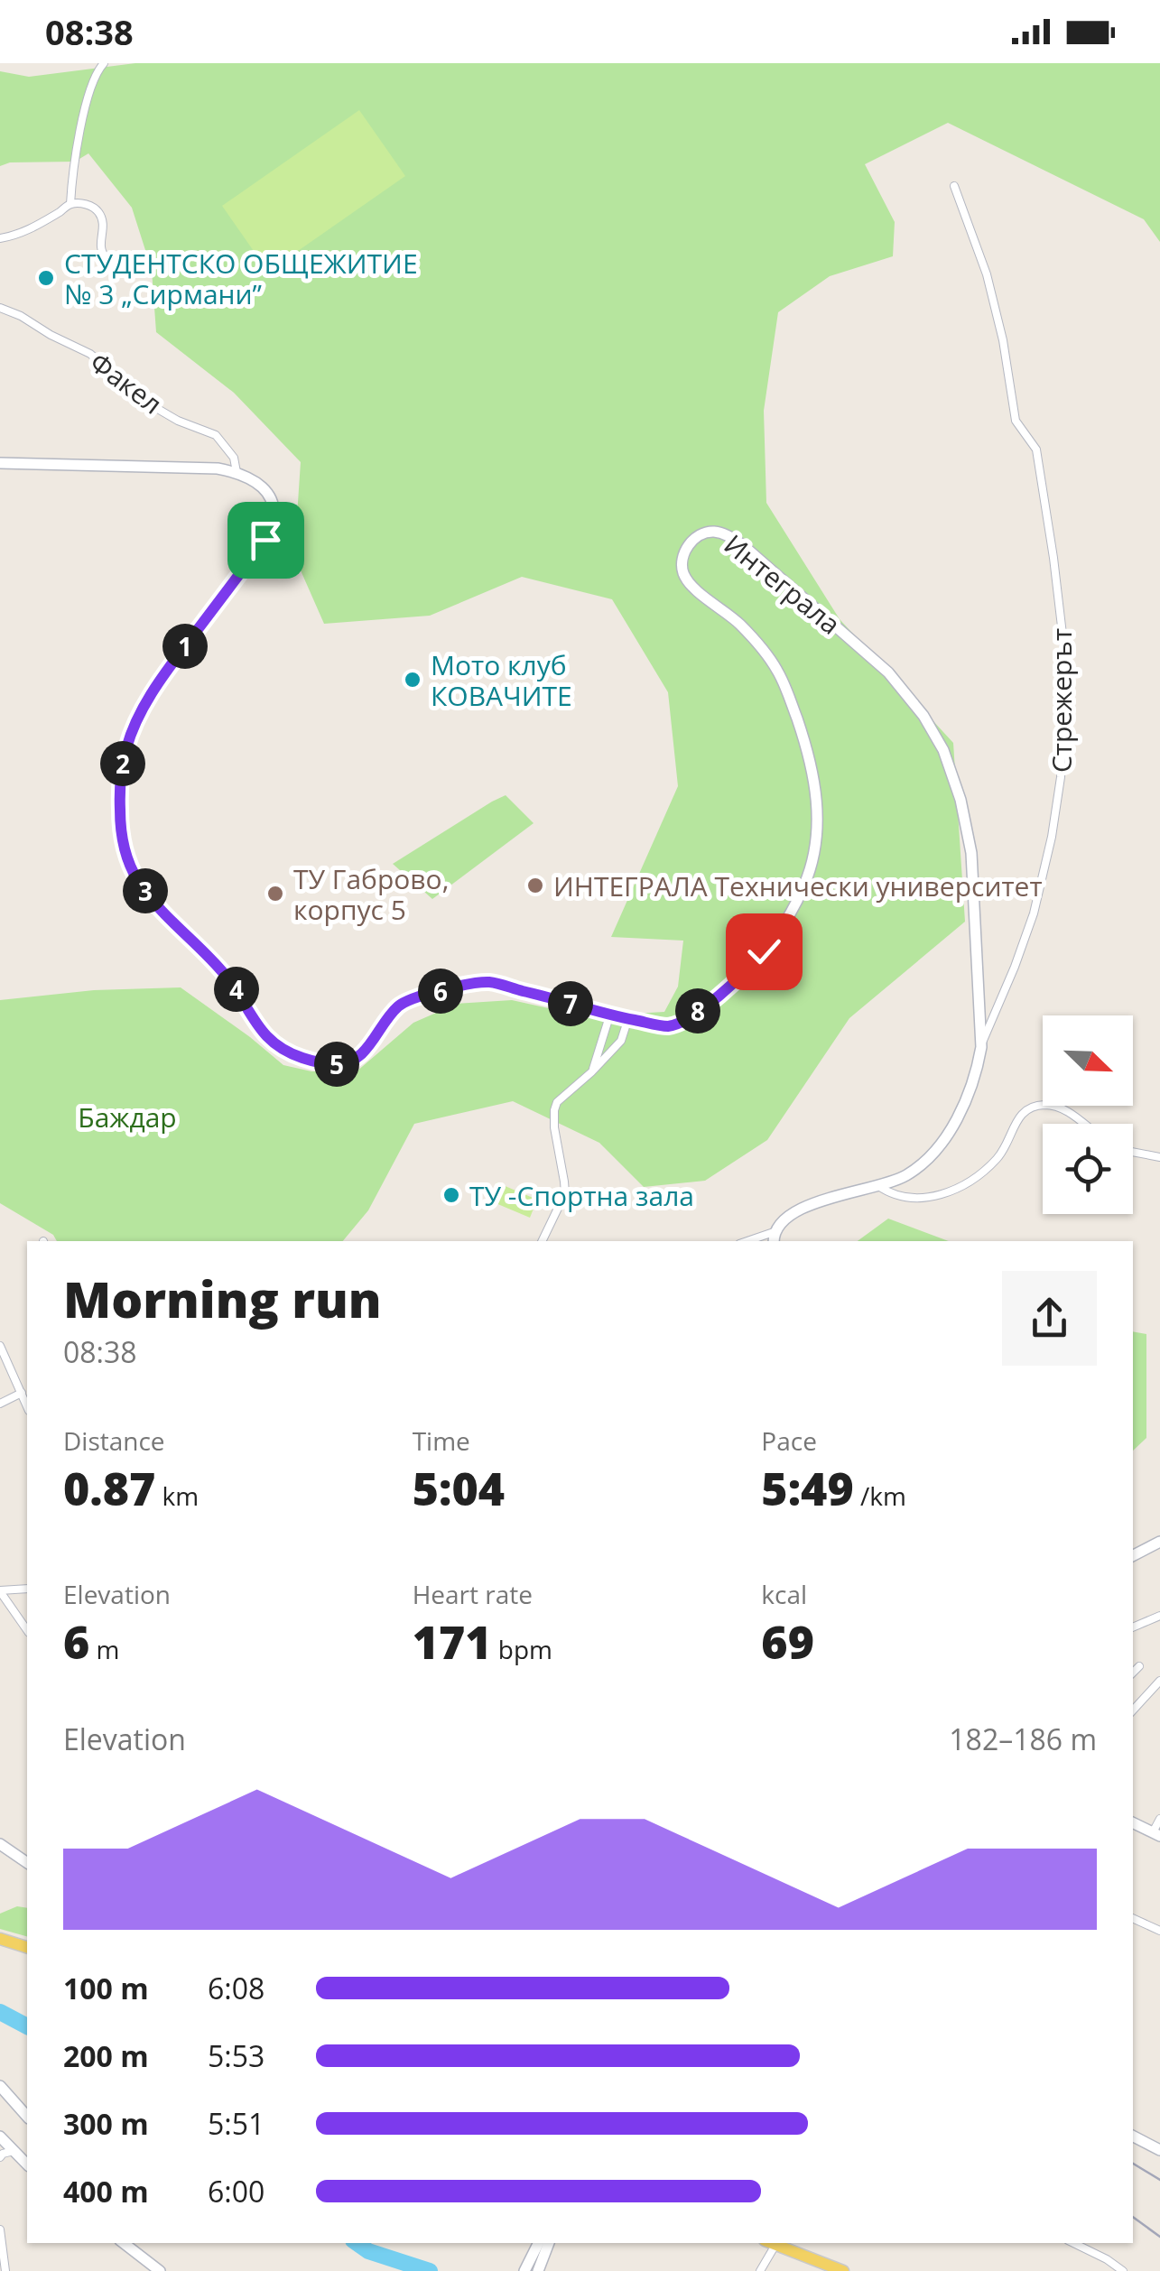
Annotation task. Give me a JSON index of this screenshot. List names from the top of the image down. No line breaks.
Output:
{"streets":{"street":["Факел","Интеграла","Стрежерът"]},"crossings":[["Интеграла","Стрежерът"]],"parks":["Баждар"],"places":["СТУДЕНТСКО ОБЩЕЖИТИЕ № 3 „Сирмани”","Мото клуб КОВАЧИТЕ","ИНТЕГРАЛА Технически университет","ТУ Габрово, корпус 5","ТУ -Спортна зала"],"north":"bottom right","page":{"status":"08:38","pins":["1","2","3","4","6","7","8","5"],"heading":["Morning run","08:38"],"stats":[["Distance","0.87 km"],["Time","5:04"],["Pace","5:49 /km"],["Elevation","6 m"],["Heart rate","171 bpm"],["kcal","69"]],"chart":["Elevation","182–186 m"],"list":[{"name":"100 m","note":"6:08"},{"name":"200 m","note":"5:53"},{"name":"300 m","note":"5:51"},{"name":"400 m","note":"6:00"}]}}
